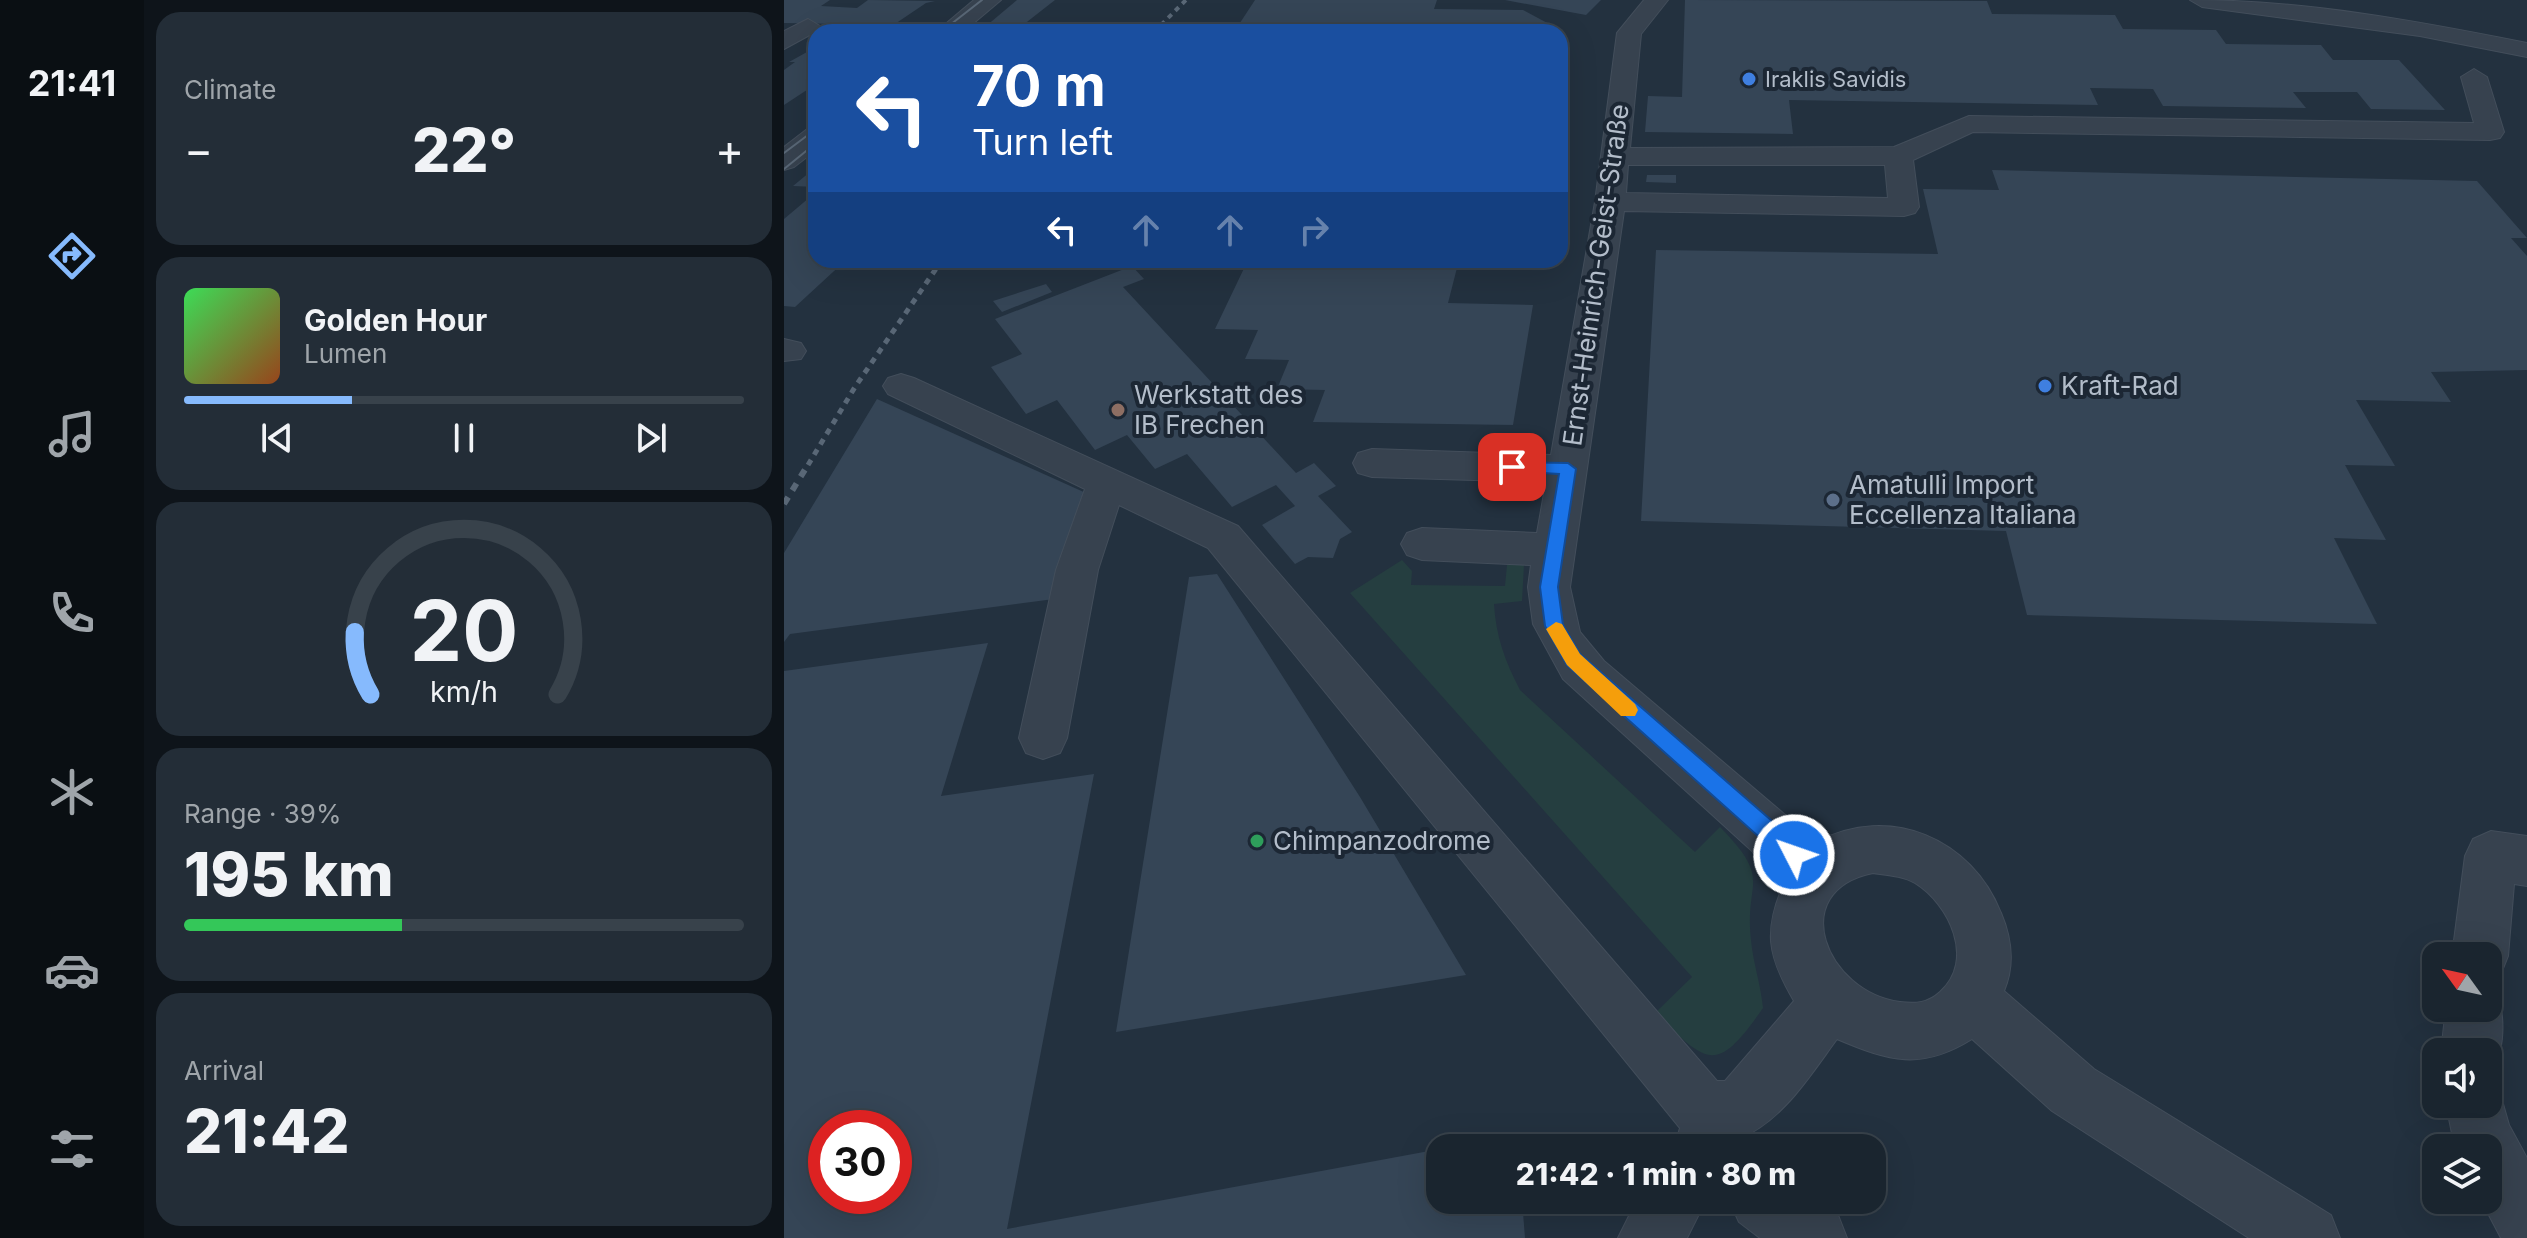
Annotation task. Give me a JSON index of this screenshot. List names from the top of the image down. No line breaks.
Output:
{"streets":{"street":["Ernst-Heinrich-Geist-Straße"]},"places":["Iraklis Savidis","Kraft-Rad","Werkstatt des IB Frechen","Amatulli Import Eccellenza Italiana","Chimpanzodrome"],"north":"top left","page":{"tabs":"21:41","tile":["Climate",["Range · 39%","195 km"],["Arrival","21:42"]],"turn":["70 m","Turn left"],"heat":["−","22°","+"],"song":["Golden Hour","Lumen"],"limit":"30","trip":"21:42 · 1 min · 80 m","gauge":["20","km/h"]}}
